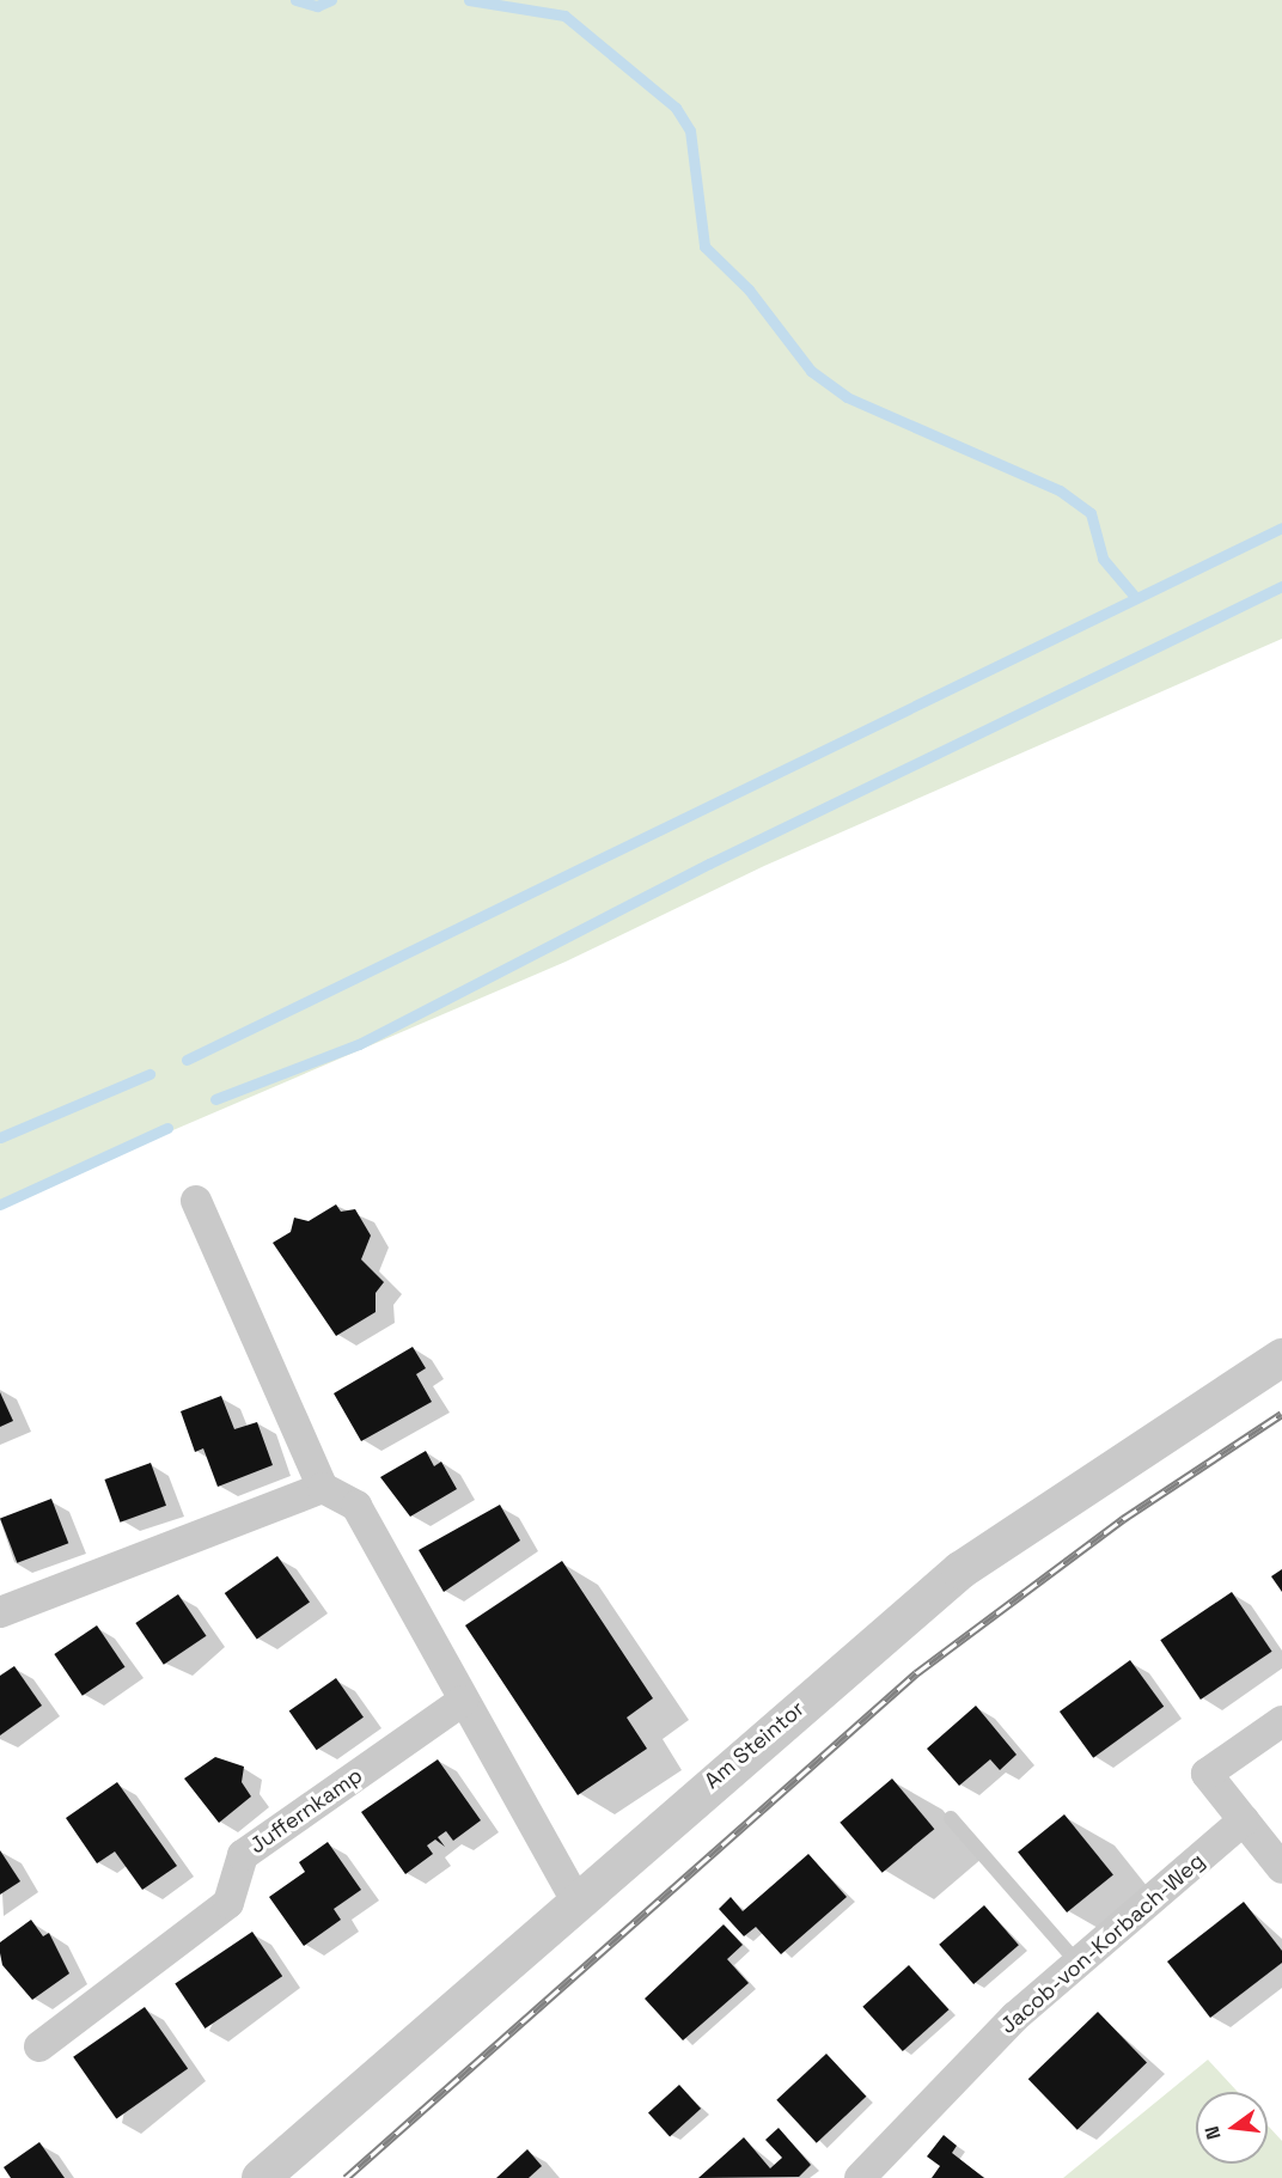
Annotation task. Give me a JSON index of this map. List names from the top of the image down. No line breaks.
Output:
{"streets":{"street":["Am Steintor","Juffernkamp","Jacob-von-Korbach-Weg"]},"north":"left"}
